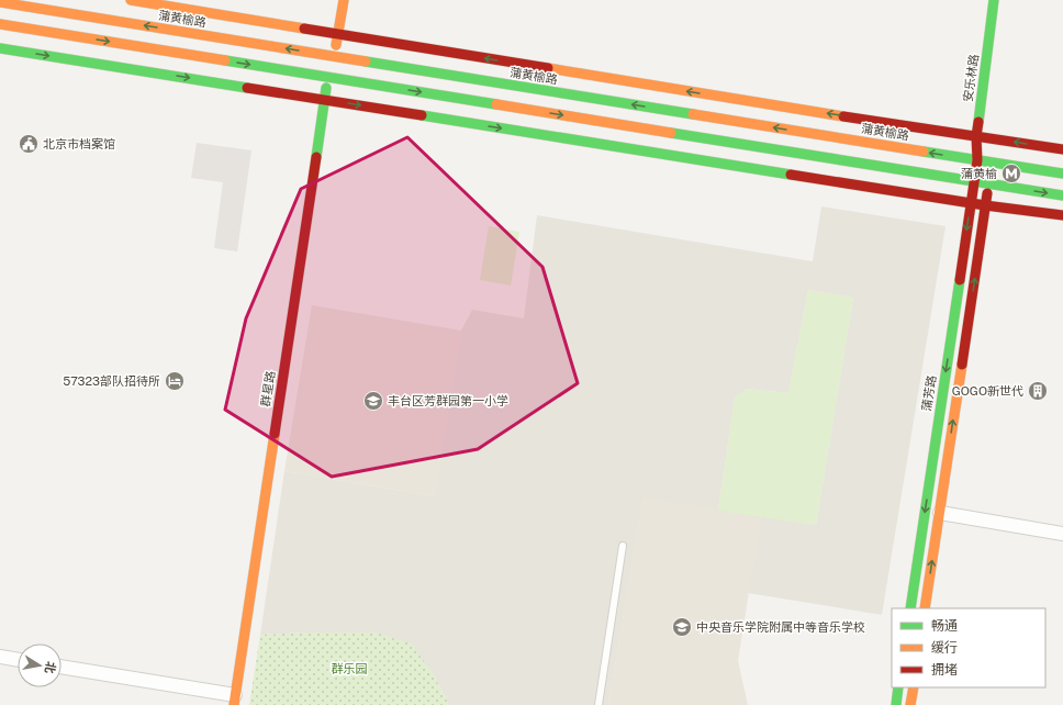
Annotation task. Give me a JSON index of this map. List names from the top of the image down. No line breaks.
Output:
{"streets":{"street":["蒲黄榆路","安乐林路","群星路","蒲芳路"]},"crossings":[["蒲黄榆路","安乐林路"],["蒲黄榆路","蒲芳路"],["安乐林路","蒲芳路"]],"parks":["群乐园"],"places":{"public building":["北京市档案馆"],"metro station":["蒲黄榆"],"hotel":["57323部队招待所"],"building":["GOGO新世代"],"school or university":["丰台区芳群园第一小学","中央音乐学院附属中等音乐学校"]},"legend":["畅通","缓行","拥堵"],"north":"right"}
